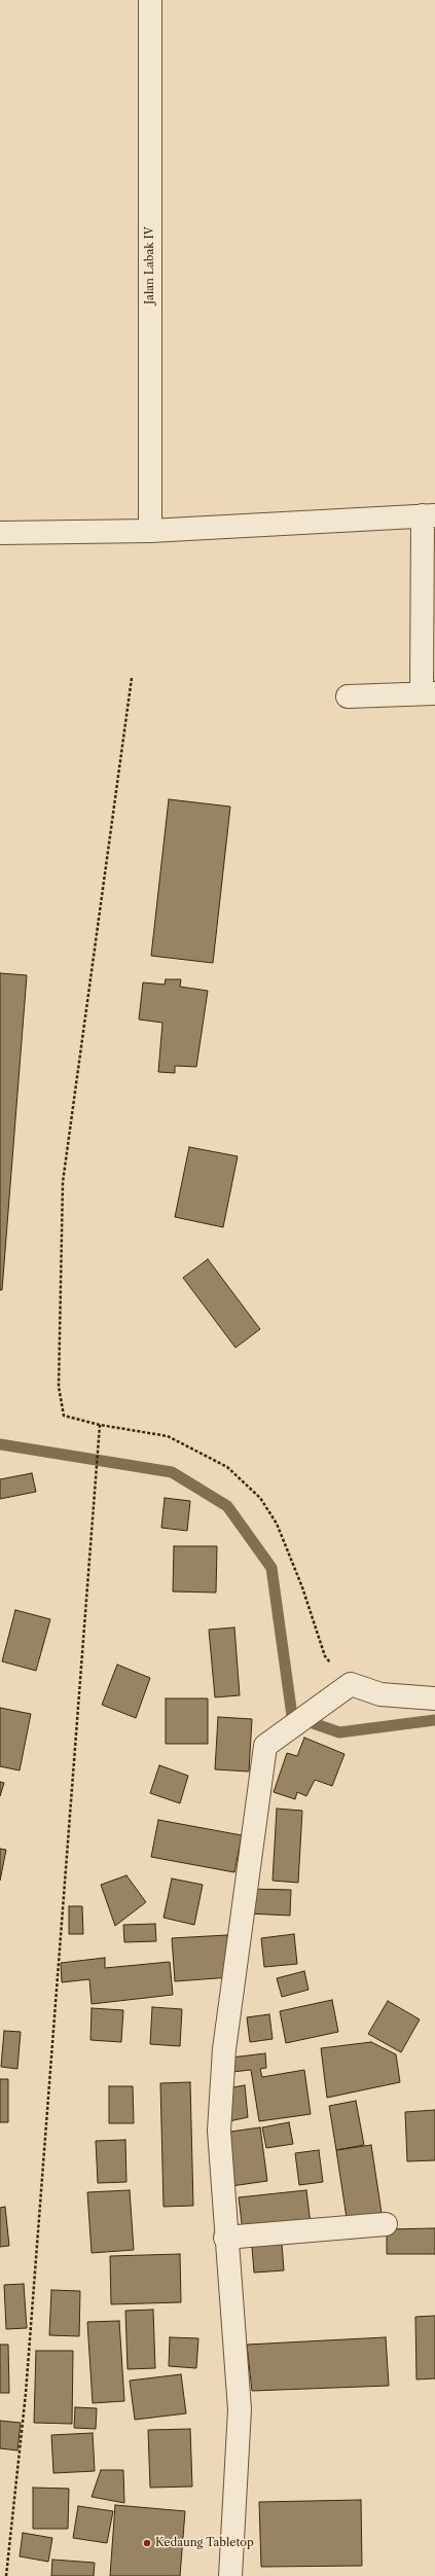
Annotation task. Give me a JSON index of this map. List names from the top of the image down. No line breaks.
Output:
{"streets":{"street":["Jalan Labak IV"]},"places":["Kedaung Tabletop"]}
